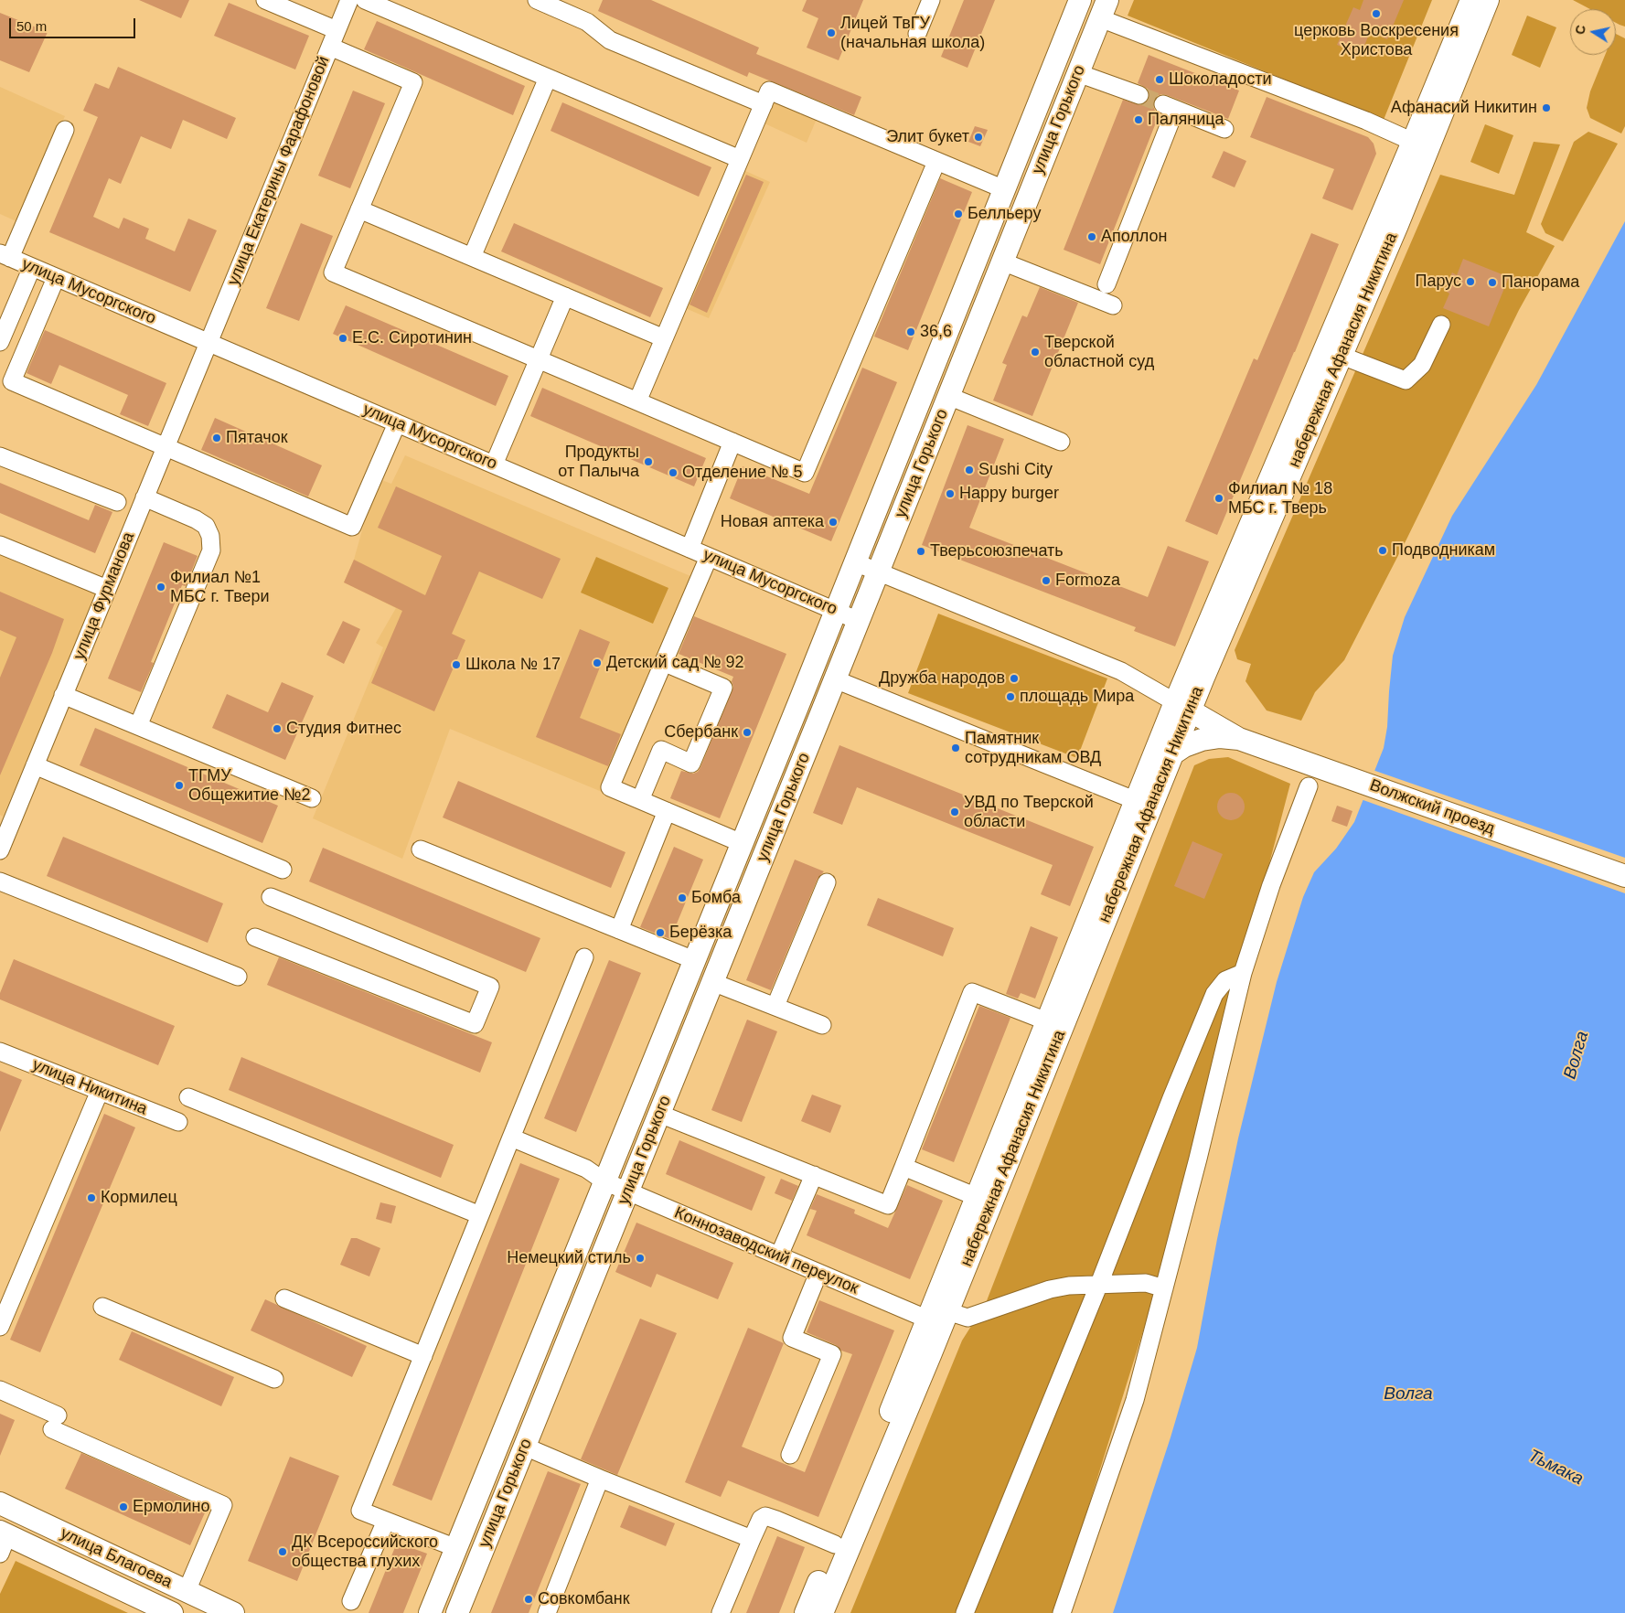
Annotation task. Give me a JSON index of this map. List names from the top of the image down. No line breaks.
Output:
{"streets":{"main road":["улица Горького","набережная Афанасия Никитина","Волжский проезд","улица Благоева"],"street":["улица Екатерины Фарафоновой","улица Мусоргского","улица Фурманова","улица Никитина","Коннозаводский переулок"]},"crossings":[["улица Горького","улица Мусоргского"],["улица Горького","Коннозаводский переулок"],["улица Екатерины Фарафоновой","улица Мусоргского"],["улица Екатерины Фарафоновой","улица Фурманова"],["улица Мусоргского","улица Фурманова"],["набережная Афанасия Никитина","Волжский проезд"],["набережная Афанасия Никитина","Коннозаводский переулок"]],"water":["Волга","Тьмака"],"places":["церковь Воскресения Христова","Лицей ТвГУ (начальная школа)","Шоколадости","Афанасий Никитин","Паляница","Элит букет","Белльеру","Аполлон","Парус","Панорама","36,6","Е.С. Сиротинин","Тверской областной суд","Пятачок","Продукты от Палыча","Sushi City","Отделение № 5","Happy burger","Филиал № 18 МБС г. Тверь","Новая аптека","Подводникам","Тверьсоюзпечать","Formoza","Филиал №1 МБС г. Твери","Детский сад № 92","Школа № 17","Дружба народов","площадь Мира","Студия Фитнес","Сбербанк","Памятник сотрудникам ОВД","ТГМУ Общежитие №2","УВД по Тверской области","Бомба","Берёзка","Кормилец","Немецкий стиль","Ермолино","ДК Всероссийского общества глухих","Совкомбанк"],"scale_bar":"50 m","north":"left"}
